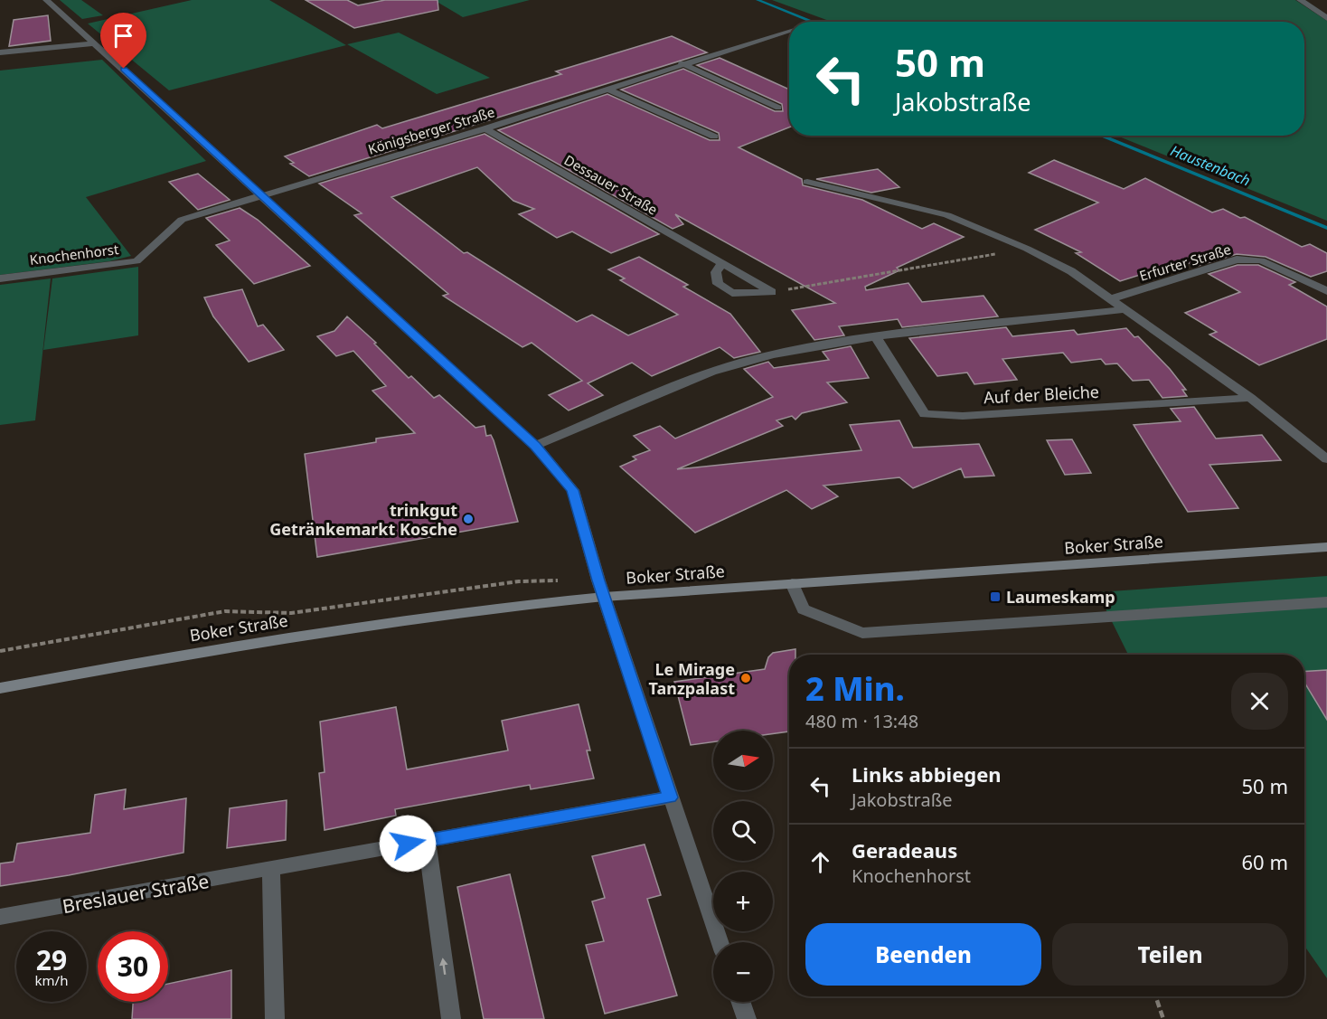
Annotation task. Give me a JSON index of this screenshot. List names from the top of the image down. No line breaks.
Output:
{"streets":{"main road":["Boker Straße"],"street":["Königsberger Straße","Dessauer Straße","Knochenhorst","Erfurter Straße","Auf der Bleiche","Breslauer Straße"]},"crossings":[["Königsberger Straße","Dessauer Straße"],["Königsberger Straße","Knochenhorst"]],"water":["Haustenbach"],"places":{"other":["trinkgut Getränkemarkt Kosche","Le Mirage Tanzpalast"],"transit":["Laumeskamp"]},"north":"right","page":{"turn":["50 m","Jakobstraße"],"heading":["2 Min.","480 m · 13:48"],"map_buttons":["+","−"],"list":[{"name":"Links abbiegen","note":"Jakobstraße","value":"50 m"},{"name":"Geradeaus","note":"Knochenhorst","value":"60 m"}],"buttons":["Beenden","Teilen"],"speed":"29 km/h","limit":"30"}}
